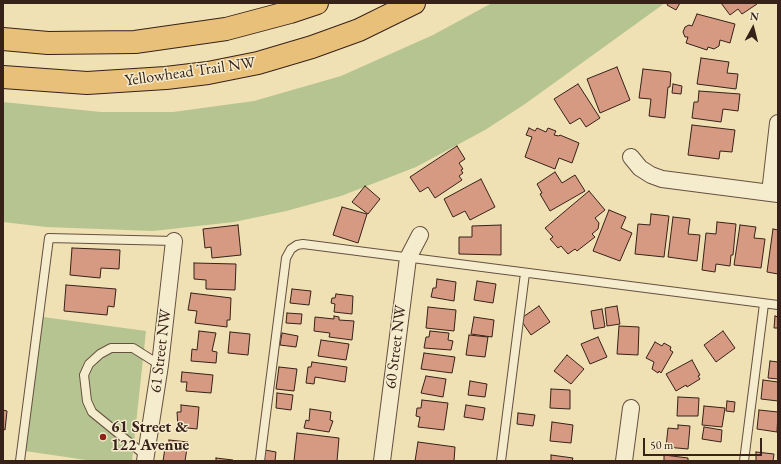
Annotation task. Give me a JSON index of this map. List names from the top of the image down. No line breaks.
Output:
{"streets":{"highway":["Yellowhead Trail NW"],"street":["60 Street NW","61 Street NW"]},"places":["61 Street & 122 Avenue"],"scale_bar":"50 m","north":"top"}
